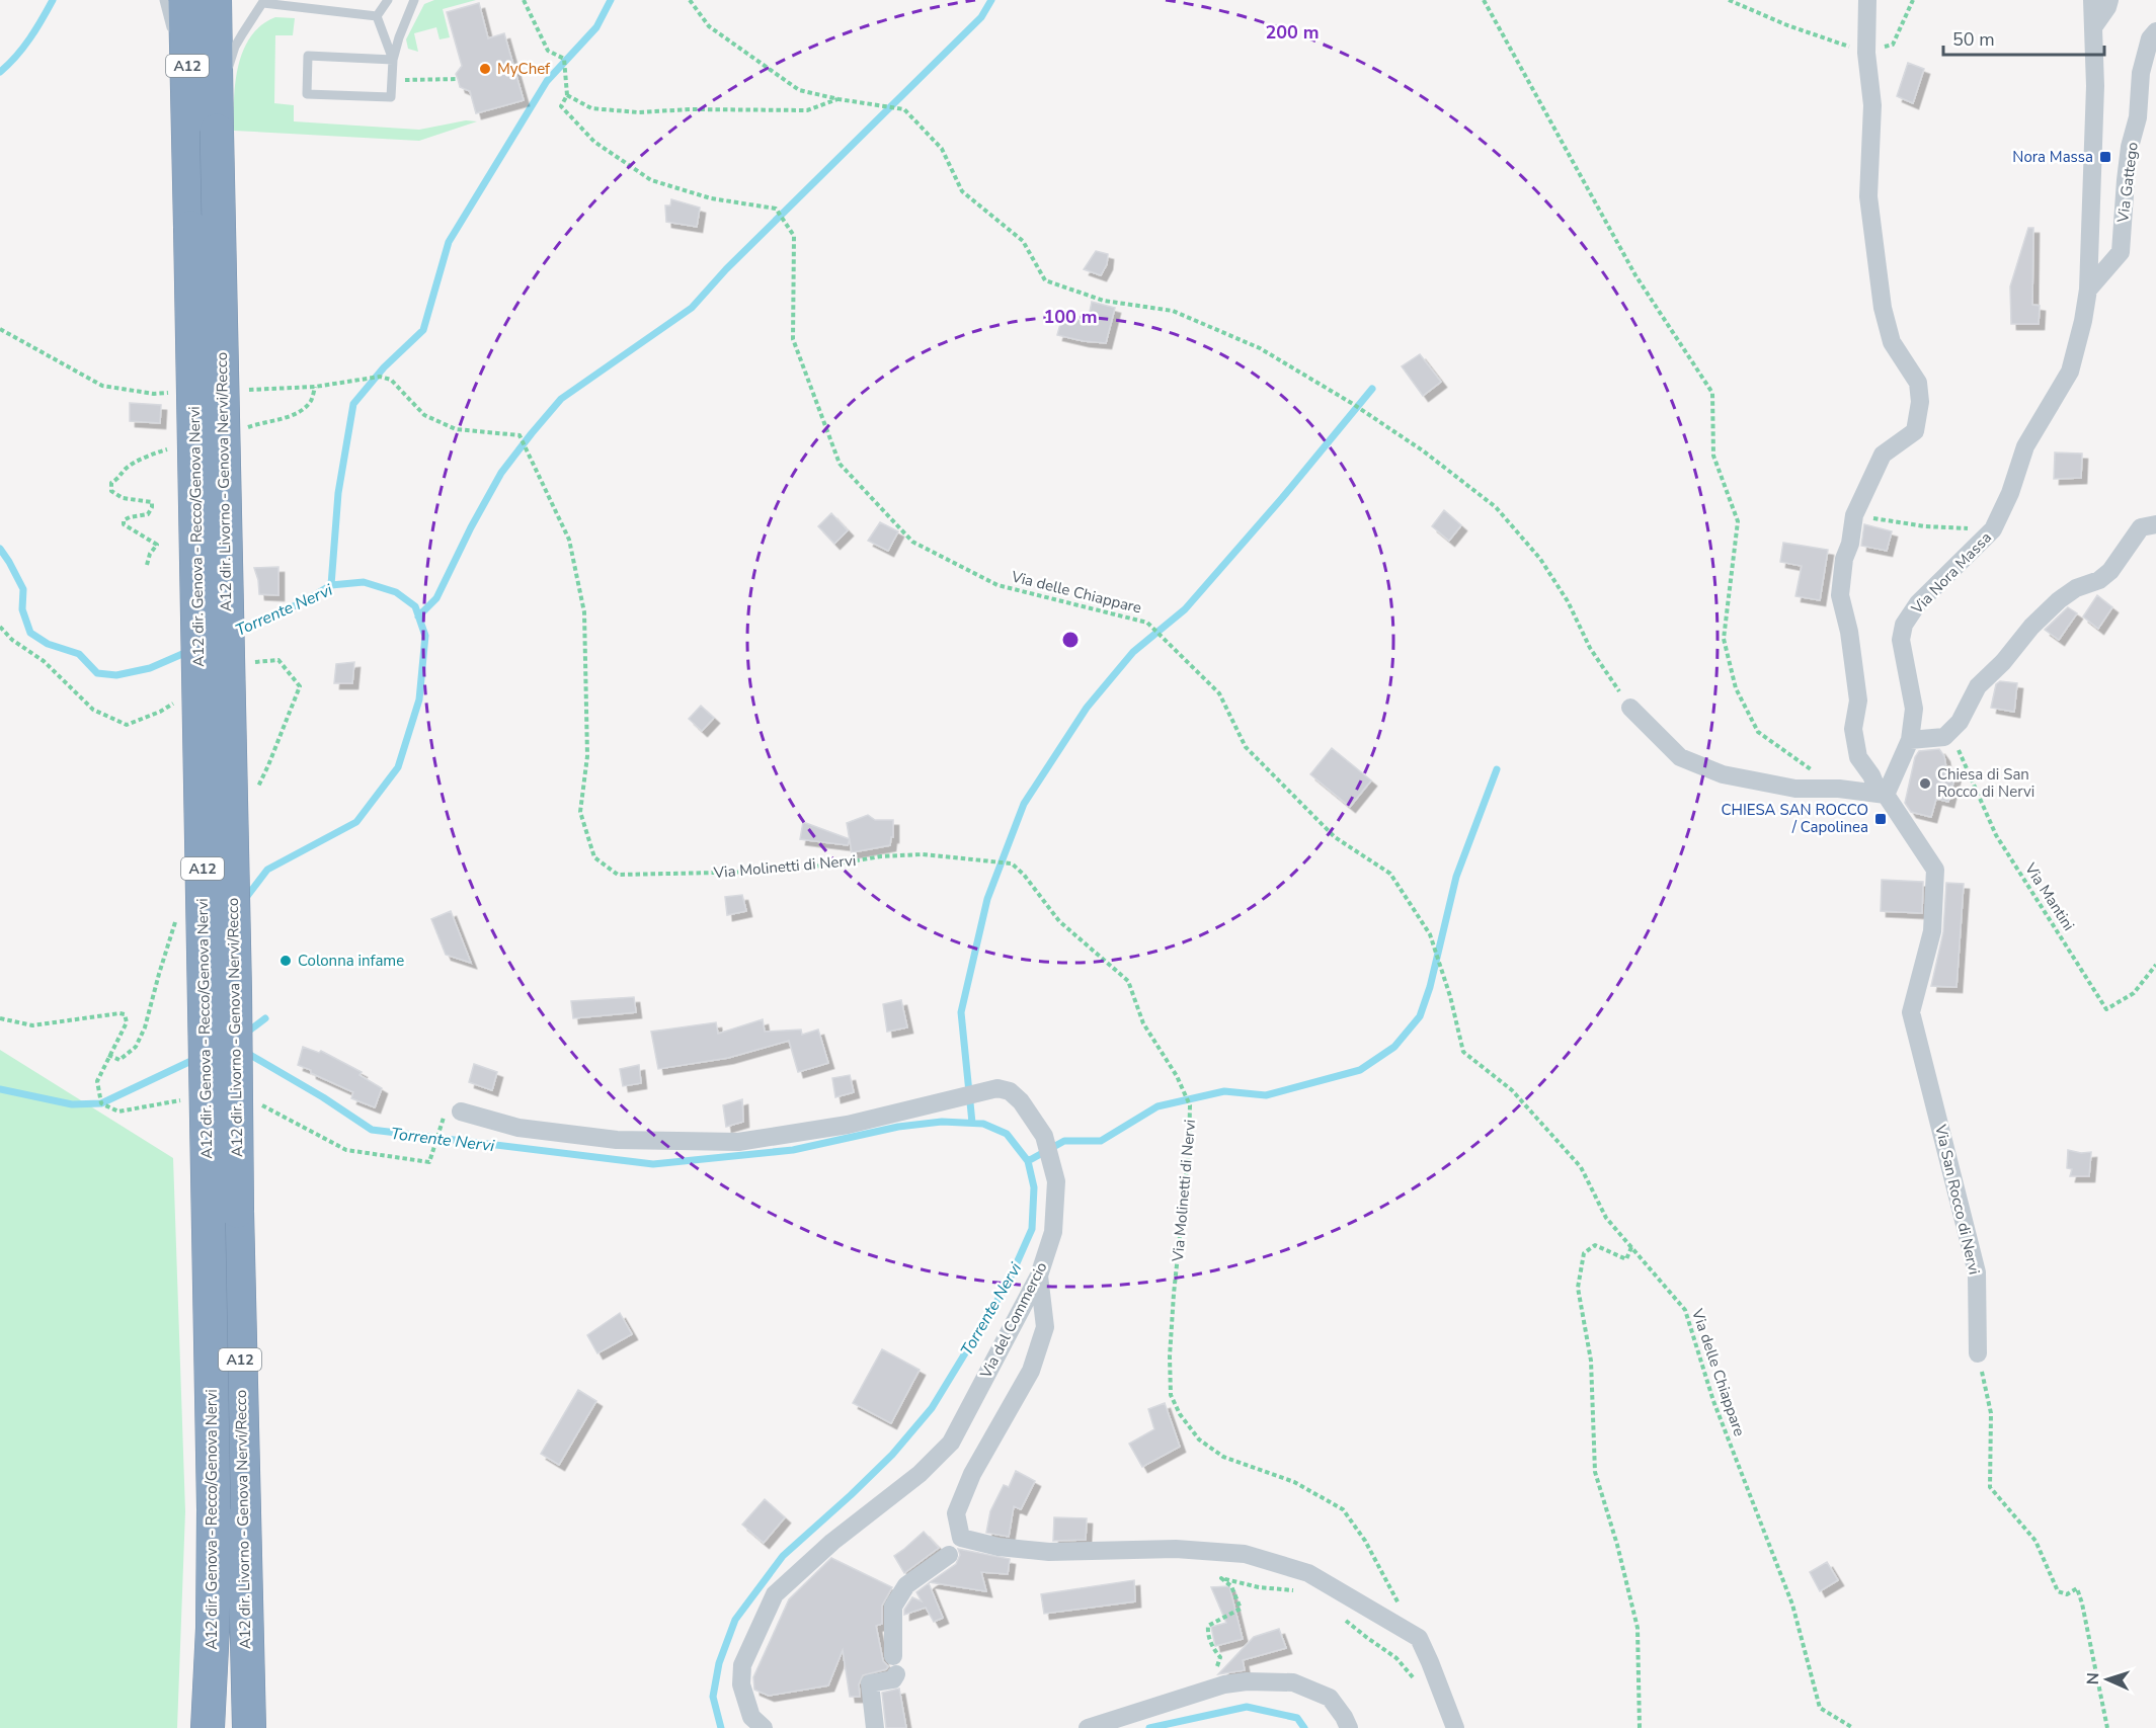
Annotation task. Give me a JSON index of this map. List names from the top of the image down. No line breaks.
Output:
{"streets":{"highway":["A12","A12 dir. Livorno - Genova Nervi/Recco","A12 dir. Genova - Recco/Genova Nervi"],"street":["Via Gattego","Via Nora Massa","Via San Rocco di Nervi","Via del Commercio"],"path":["Via delle Chiappare","Via Molinetti di Nervi","Via Mantini"]},"crossings":[["A12","A12 dir. Livorno - Genova Nervi/Recco"],["Via Gattego","Via Nora Massa"],["A12 dir. Livorno - Genova Nervi/Recco","A12 dir. Genova - Recco/Genova Nervi"],["Via Nora Massa","Via San Rocco di Nervi"]],"water":["Torrente Nervi"],"places":{"other":["MyChef","Chiesa di San Rocco di Nervi","Colonna infame"],"transit":["Nora Massa","CHIESA SAN ROCCO / Capolinea"]},"scale_bar":"50 m","north":"left","rings":["200 m","100 m"]}
